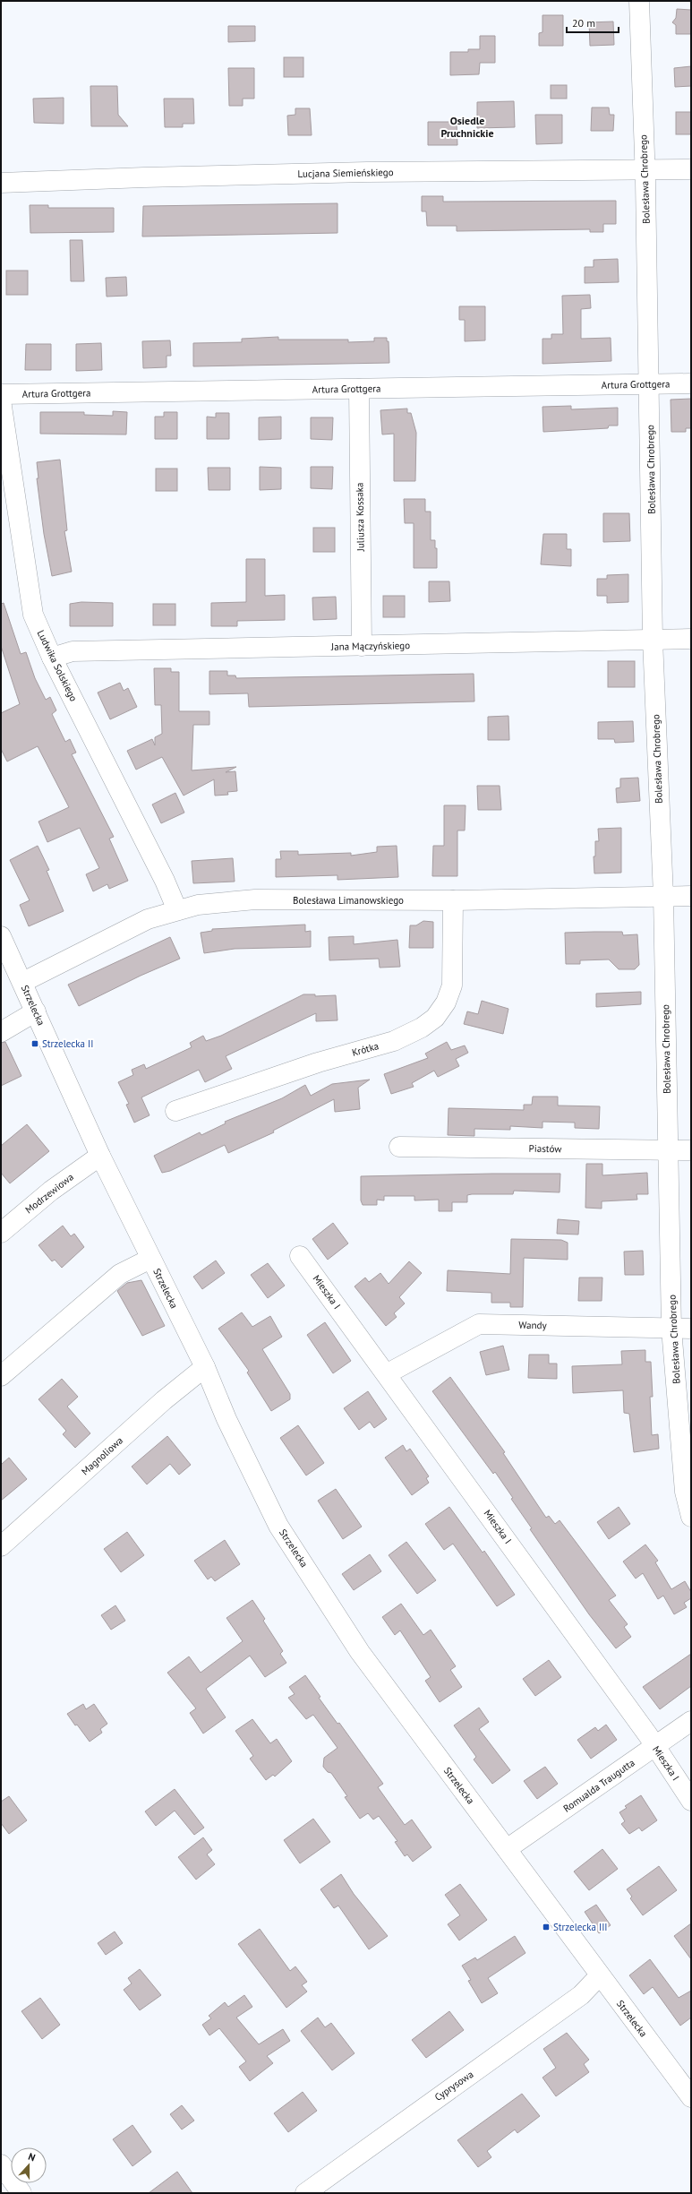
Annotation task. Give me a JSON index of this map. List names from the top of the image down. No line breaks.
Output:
{"streets":{"street":["Lucjana Siemieńskiego","Bolesława Chrobrego","Artura Grottgera","Juliusza Kossaka","Jana Mączyńskiego","Ludwika Solskiego","Bolesława Limanowskiego","Strzelecka","Krótka","Piastów","Modrzewiowa","Mieszka I","Wandy","Magnoliowa","Romualda Traugutta","Cyprysowa"]},"crossings":[["Lucjana Siemieńskiego","Bolesława Chrobrego"],["Bolesława Chrobrego","Artura Grottgera"],["Bolesława Chrobrego","Jana Mączyńskiego"],["Bolesława Chrobrego","Bolesława Limanowskiego"],["Bolesława Chrobrego","Piastów"],["Bolesława Chrobrego","Wandy"],["Artura Grottgera","Juliusza Kossaka"],["Juliusza Kossaka","Jana Mączyńskiego"],["Jana Mączyńskiego","Ludwika Solskiego"],["Ludwika Solskiego","Bolesława Limanowskiego"],["Bolesława Limanowskiego","Strzelecka"],["Bolesława Limanowskiego","Krótka"],["Strzelecka","Modrzewiowa"],["Strzelecka","Magnoliowa"],["Strzelecka","Romualda Traugutta"],["Strzelecka","Cyprysowa"],["Mieszka I","Wandy"],["Mieszka I","Romualda Traugutta"]],"districts":["Osiedle Pruchnickie"],"places":{"transit":["Strzelecka II","Strzelecka III"]},"scale_bar":"20 m","north":"top"}
